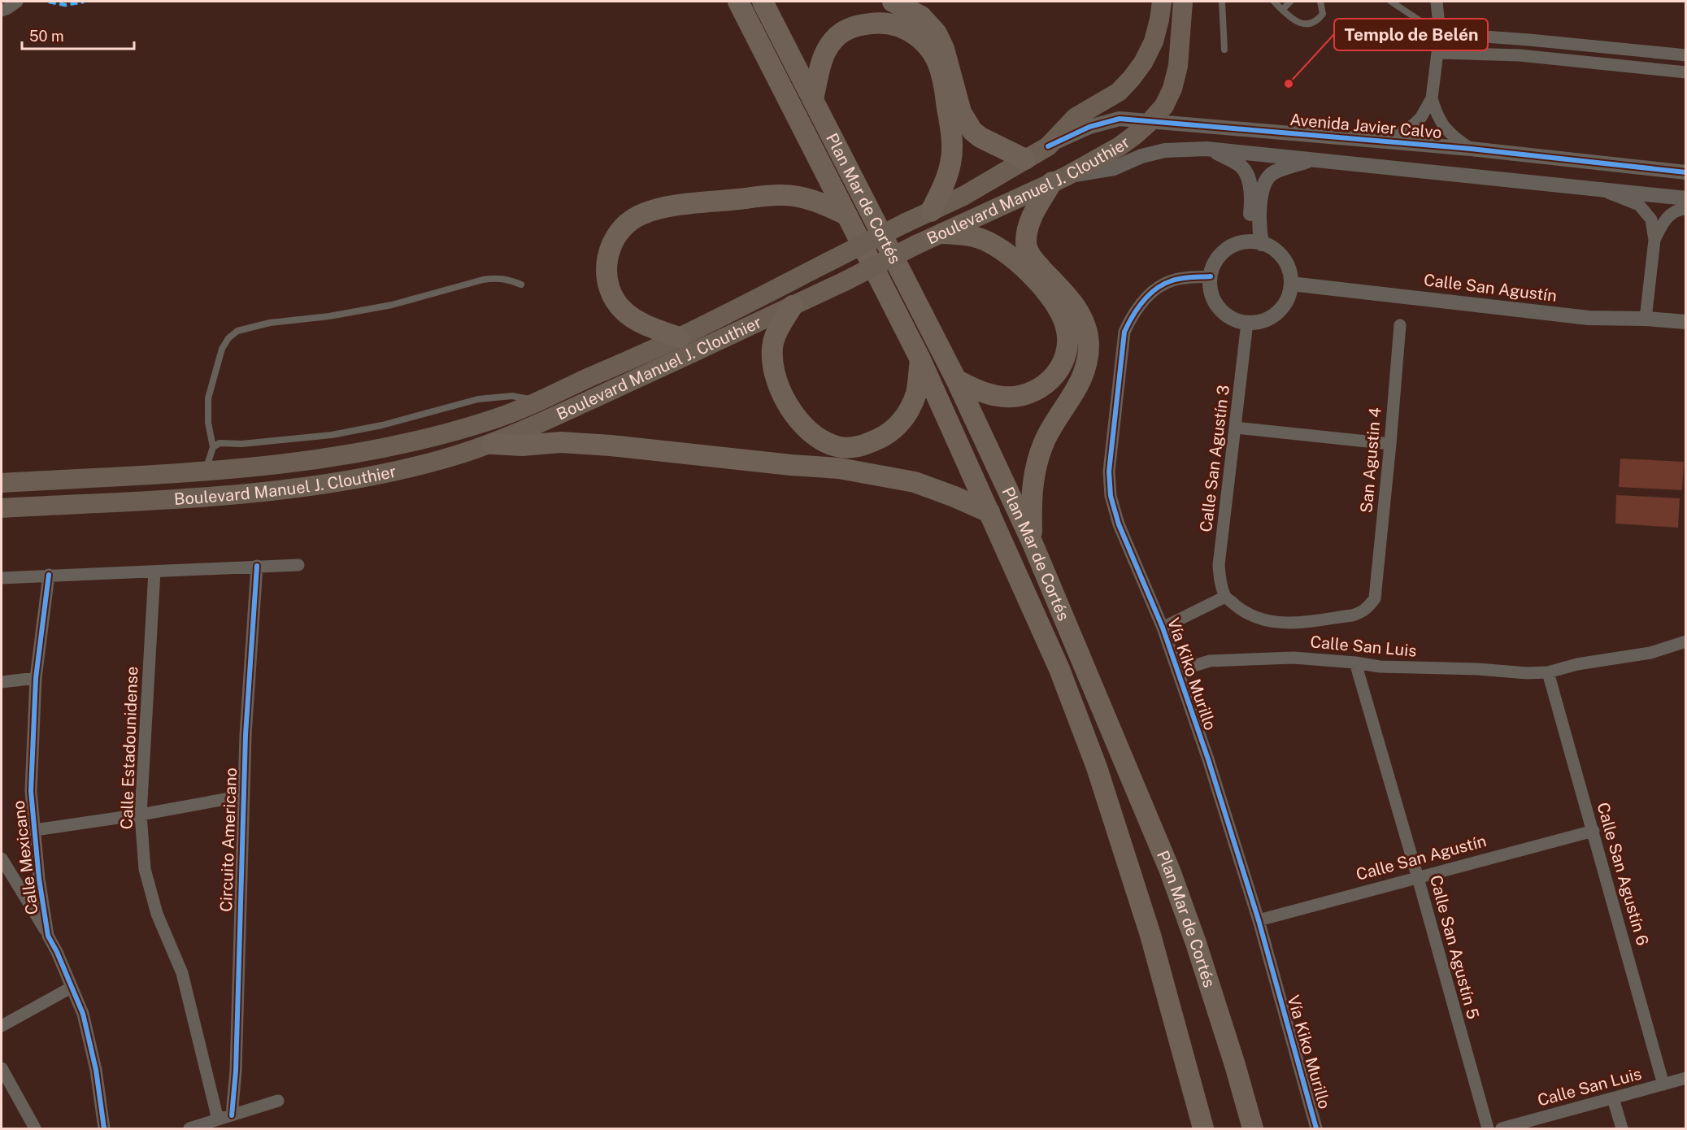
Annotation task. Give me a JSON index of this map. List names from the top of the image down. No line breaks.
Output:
{"streets":{"highway":["Plan Mar de Cortés"],"main road":["Boulevard Manuel J. Clouthier"],"street":["Avenida Javier Calvo","Calle San Agustín","Calle San Agustín 3","San Agustin 4","Calle San Luis","Vía Kiko Murillo","Calle Estadounidense","Circuito Americano","Calle Mexicano","Calle San Agustín 6","Calle San Agustín 5"]},"crossings":[["Avenida Javier Calvo","Boulevard Manuel J. Clouthier"],["Calle San Agustín","Calle San Agustín 3"],["Calle San Agustín","Vía Kiko Murillo"],["Calle San Agustín","Calle San Agustín 6"],["Calle San Agustín","Calle San Agustín 5"],["Calle San Agustín 3","San Agustin 4"],["Calle San Agustín 3","Vía Kiko Murillo"],["Calle San Luis","Vía Kiko Murillo"],["Calle San Luis","Calle San Agustín 6"],["Calle San Luis","Calle San Agustín 5"]],"places":["Templo de Belén"],"scale_bar":"50 m"}
